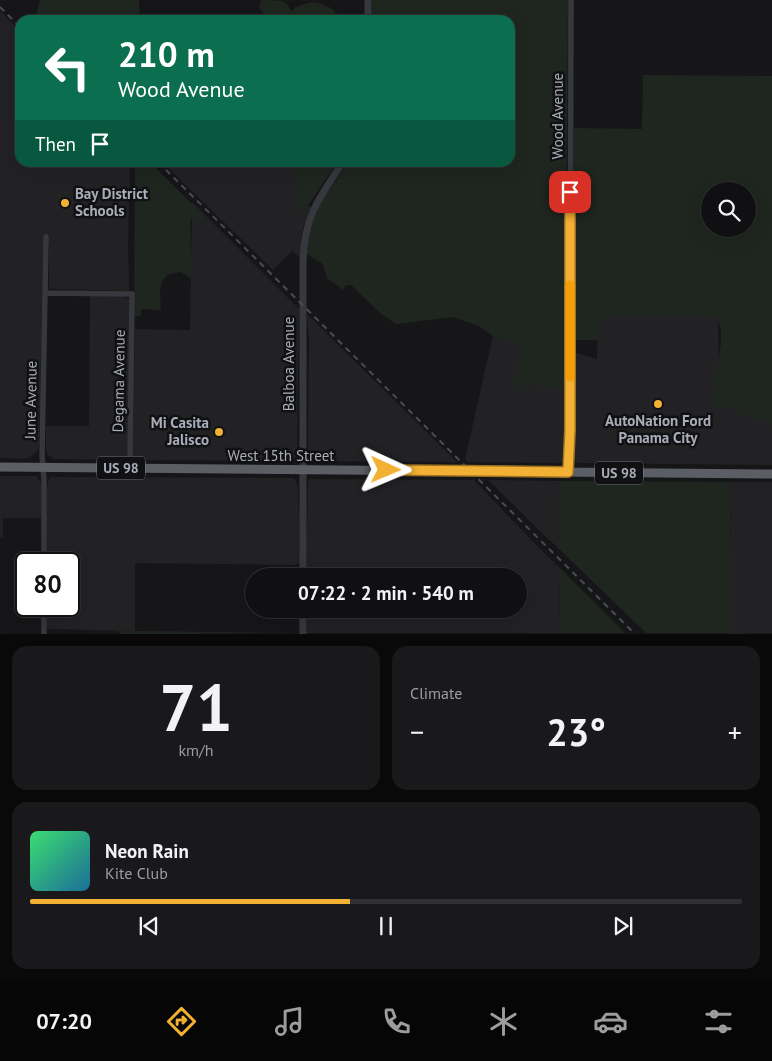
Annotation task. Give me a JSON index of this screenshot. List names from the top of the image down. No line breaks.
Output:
{"streets":{"highway":["West 15th Street","US 98"],"street":["Wood Avenue","Balboa Avenue","Degama Avenue","June Avenue"]},"crossings":[["Wood Avenue","West 15th Street"],["Balboa Avenue","West 15th Street"],["Degama Avenue","June Avenue"],["Degama Avenue","West 15th Street"],["June Avenue","West 15th Street"]],"places":["Bay District Schools","AutoNation Ford Panama City","Mi Casita Jalisco"],"page":{"turn":["210 m","Wood Avenue"],"then":"Then","limit":"80","trip":"07:22 · 2 min · 540 m","tile":[["71","km/h"],"Climate"],"heat":["−","23°","+"],"song":["Neon Rain","Kite Club"],"tabs":"07:20"}}
